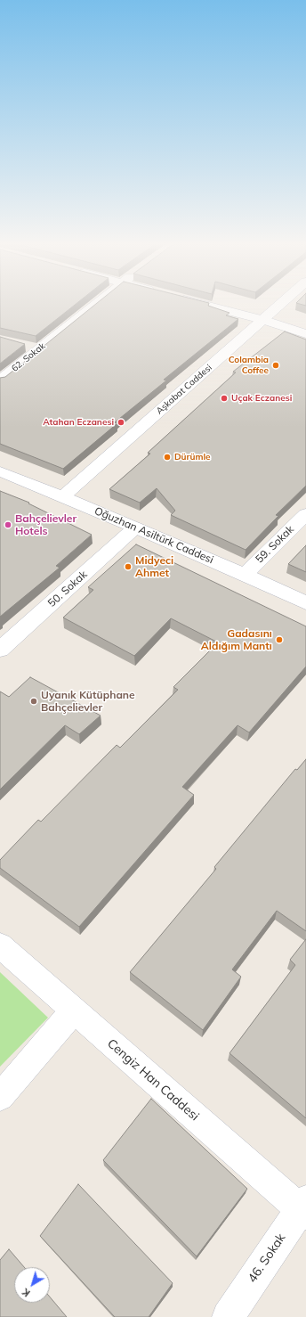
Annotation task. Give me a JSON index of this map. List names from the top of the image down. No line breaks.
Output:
{"streets":{"street":["62. Sokak","Aşkabat Caddesi","Oğuzhan Asiltürk Caddesi","59. Sokak","50. Sokak","Cengiz Han Caddesi","46. Sokak"]},"crossings":[["Aşkabat Caddesi","Oğuzhan Asiltürk Caddesi"],["Oğuzhan Asiltürk Caddesi","59. Sokak"],["Oğuzhan Asiltürk Caddesi","50. Sokak"],["Cengiz Han Caddesi","46. Sokak"]],"places":["Colambia Coffee","Uçak Eczanesi","Atahan Eczanesi","Dürümle","Bahçelievler Hotels","Midyeci Ahmet","Gadasını Aldığım Mantı","Uyanık Kütüphane Bahçelievler"],"north":"bottom left"}
